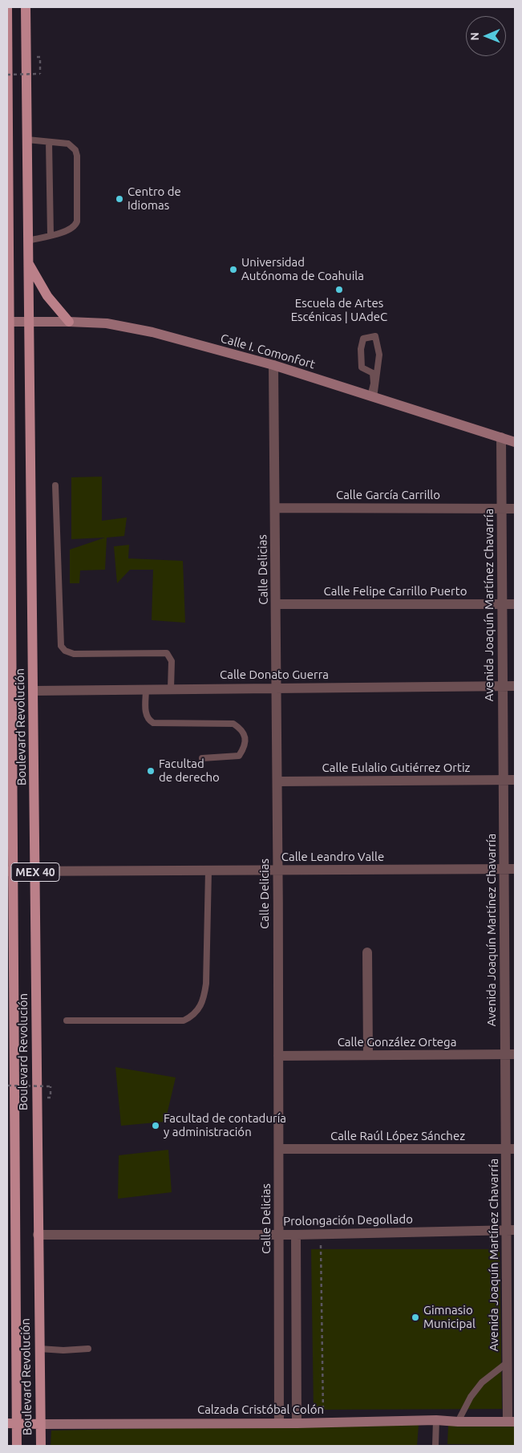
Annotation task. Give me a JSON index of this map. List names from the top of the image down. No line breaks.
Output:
{"streets":{"main road":["Calle I. Comonfort","Boulevard Revolución","MEX 40","Calzada Cristóbal Colón"],"street":["Calle García Carrillo","Calle Delicias","Calle Felipe Carrillo Puerto","Avenida Joaquín Martínez Chavarría","Calle Donato Guerra","Calle Eulalio Gutiérrez Ortiz","Calle Leandro Valle","Calle González Ortega","Calle Raúl López Sánchez","Prolongación Degollado"]},"crossings":[["Calle I. Comonfort","Calle Delicias"],["Calle I. Comonfort","Avenida Joaquín Martínez Chavarría"],["Calle I. Comonfort","Boulevard Revolución"],["Calle I. Comonfort","MEX 40"],["Calle García Carrillo","Calle Delicias"],["Calle García Carrillo","Avenida Joaquín Martínez Chavarría"],["Calle Delicias","Calle Felipe Carrillo Puerto"],["Calle Delicias","Calle Donato Guerra"],["Calle Delicias","Calle Eulalio Gutiérrez Ortiz"],["Calle Delicias","Calle Leandro Valle"],["Calle Delicias","Calle González Ortega"],["Calle Delicias","Calle Raúl López Sánchez"],["Calle Delicias","Prolongación Degollado"],["Calle Delicias","Calzada Cristóbal Colón"],["Calle Felipe Carrillo Puerto","Avenida Joaquín Martínez Chavarría"],["Avenida Joaquín Martínez Chavarría","Calle Donato Guerra"],["Avenida Joaquín Martínez Chavarría","Calle Eulalio Gutiérrez Ortiz"],["Avenida Joaquín Martínez Chavarría","Calle Leandro Valle"],["Avenida Joaquín Martínez Chavarría","Calle González Ortega"],["Avenida Joaquín Martínez Chavarría","Calle Raúl López Sánchez"],["Avenida Joaquín Martínez Chavarría","Prolongación Degollado"],["Avenida Joaquín Martínez Chavarría","Calzada Cristóbal Colón"],["Calle Donato Guerra","Boulevard Revolución"],["Boulevard Revolución","Calle Leandro Valle"],["Boulevard Revolución","Prolongación Degollado"],["Boulevard Revolución","Calzada Cristóbal Colón"],["Calle Leandro Valle","MEX 40"],["MEX 40","Calzada Cristóbal Colón"]],"places":["Centro de Idiomas","Universidad Autónoma de Coahuila","Escuela de Artes Escénicas | UAdeC","Facultad de derecho","Facultad de contaduría y administración","Gimnasio Municipal"],"north":"left"}
